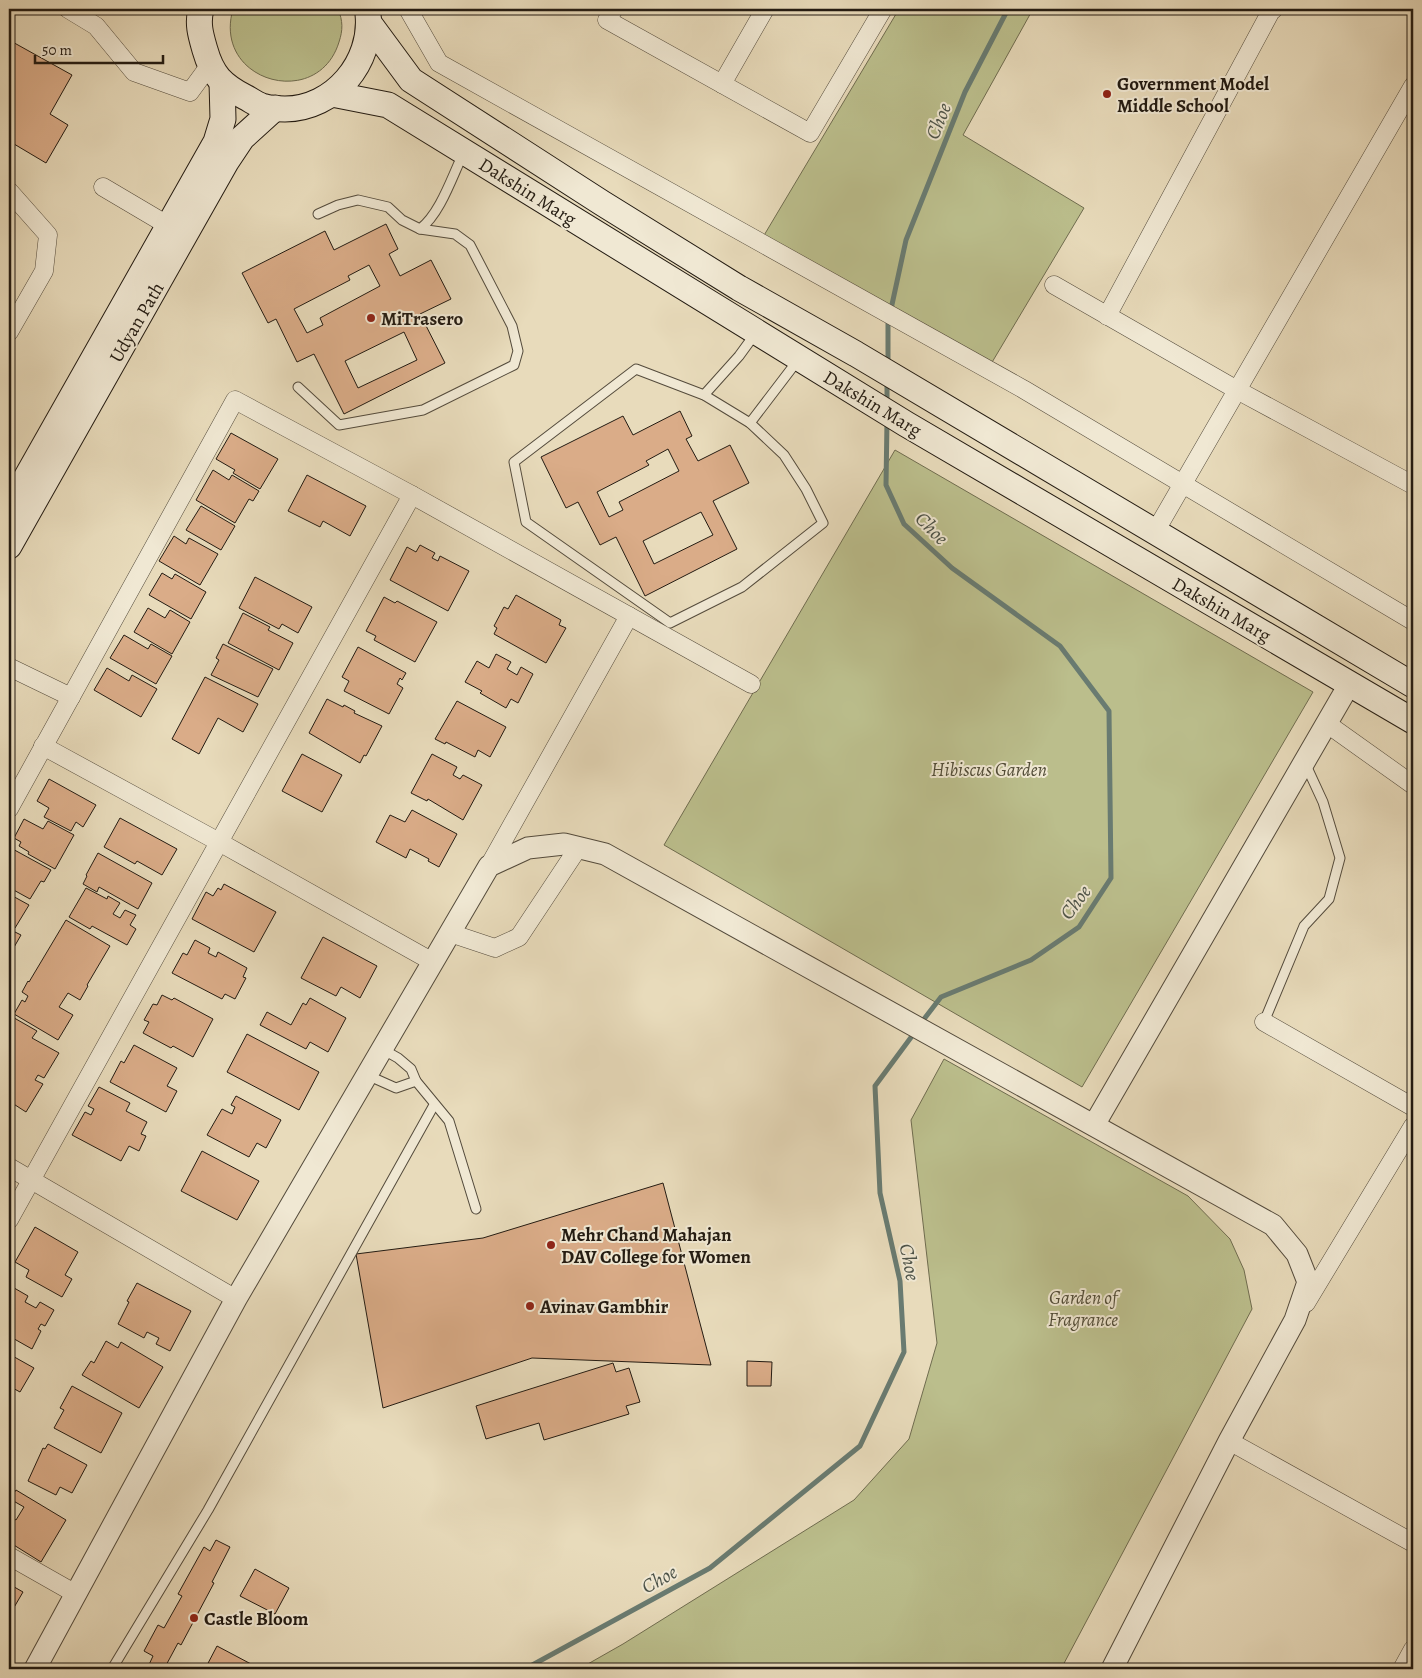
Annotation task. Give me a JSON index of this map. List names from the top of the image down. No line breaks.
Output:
{"streets":{"main road":["Dakshin Marg","Udyan Path"]},"water":["Choe"],"parks":["Hibiscus Garden","Garden of Fragrance"],"places":["Government Model Middle School","MiTrasero","Mehr Chand Mahajan DAV College for Women","Avinav Gambhir","Castle Bloom"],"scale_bar":"50 m"}
